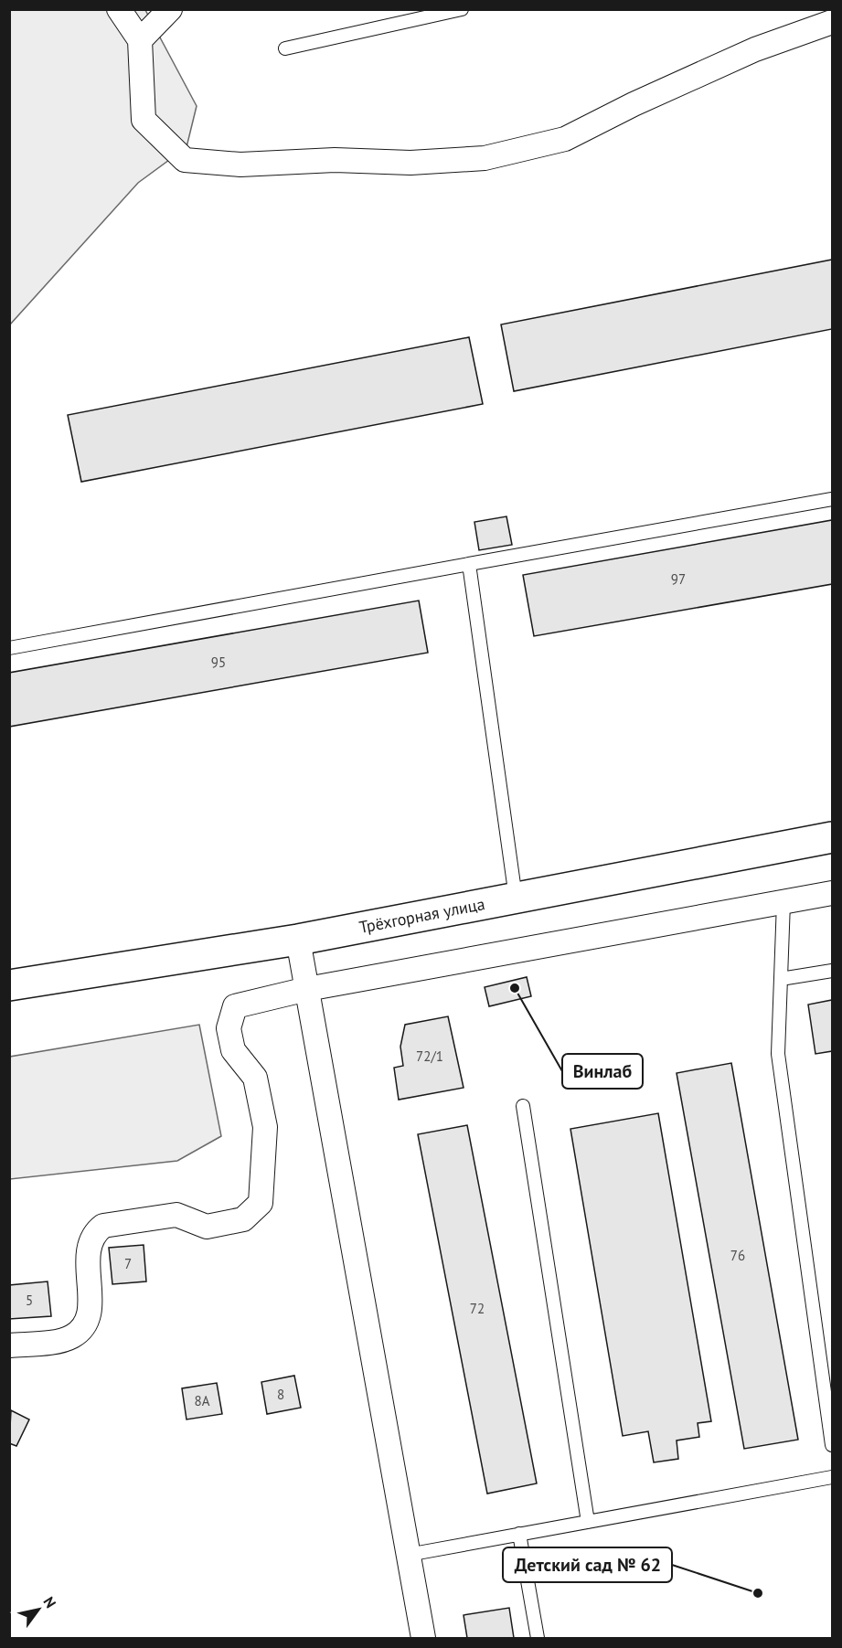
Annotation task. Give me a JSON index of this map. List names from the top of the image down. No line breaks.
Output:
{"streets":{"main road":["Трёхгорная улица"]},"places":["Винлаб","Детский сад № 62"],"house_numbers":["97","95","72/1","76","7","5","72","8","8А"],"north":"top right"}
